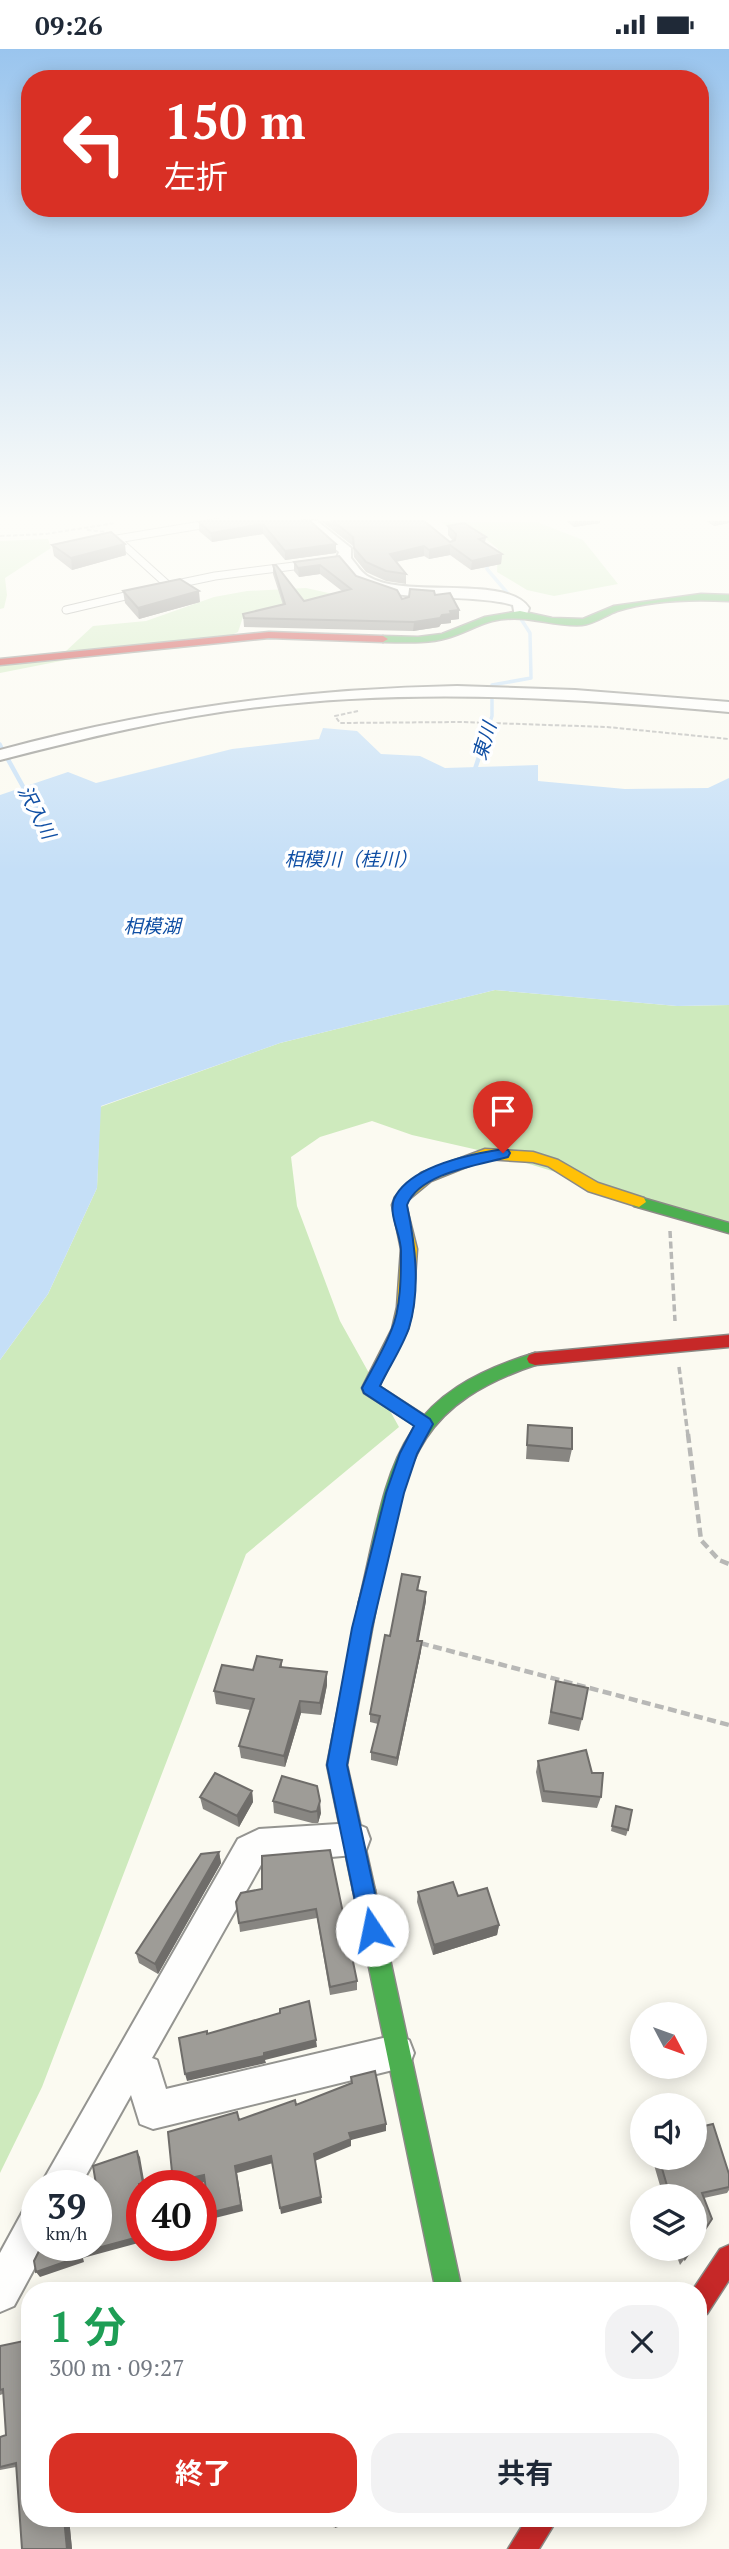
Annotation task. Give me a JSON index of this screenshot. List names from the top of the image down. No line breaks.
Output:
{"water":["東川","沢入川","相模川（桂川）","相模湖"],"north":"bottom right","page":{"status":"09:26","turn":["150 m","左折"],"speed":"39 km/h","limit":"40","heading":["1 分","300 m · 09:27"],"buttons":["終了","共有"]}}
